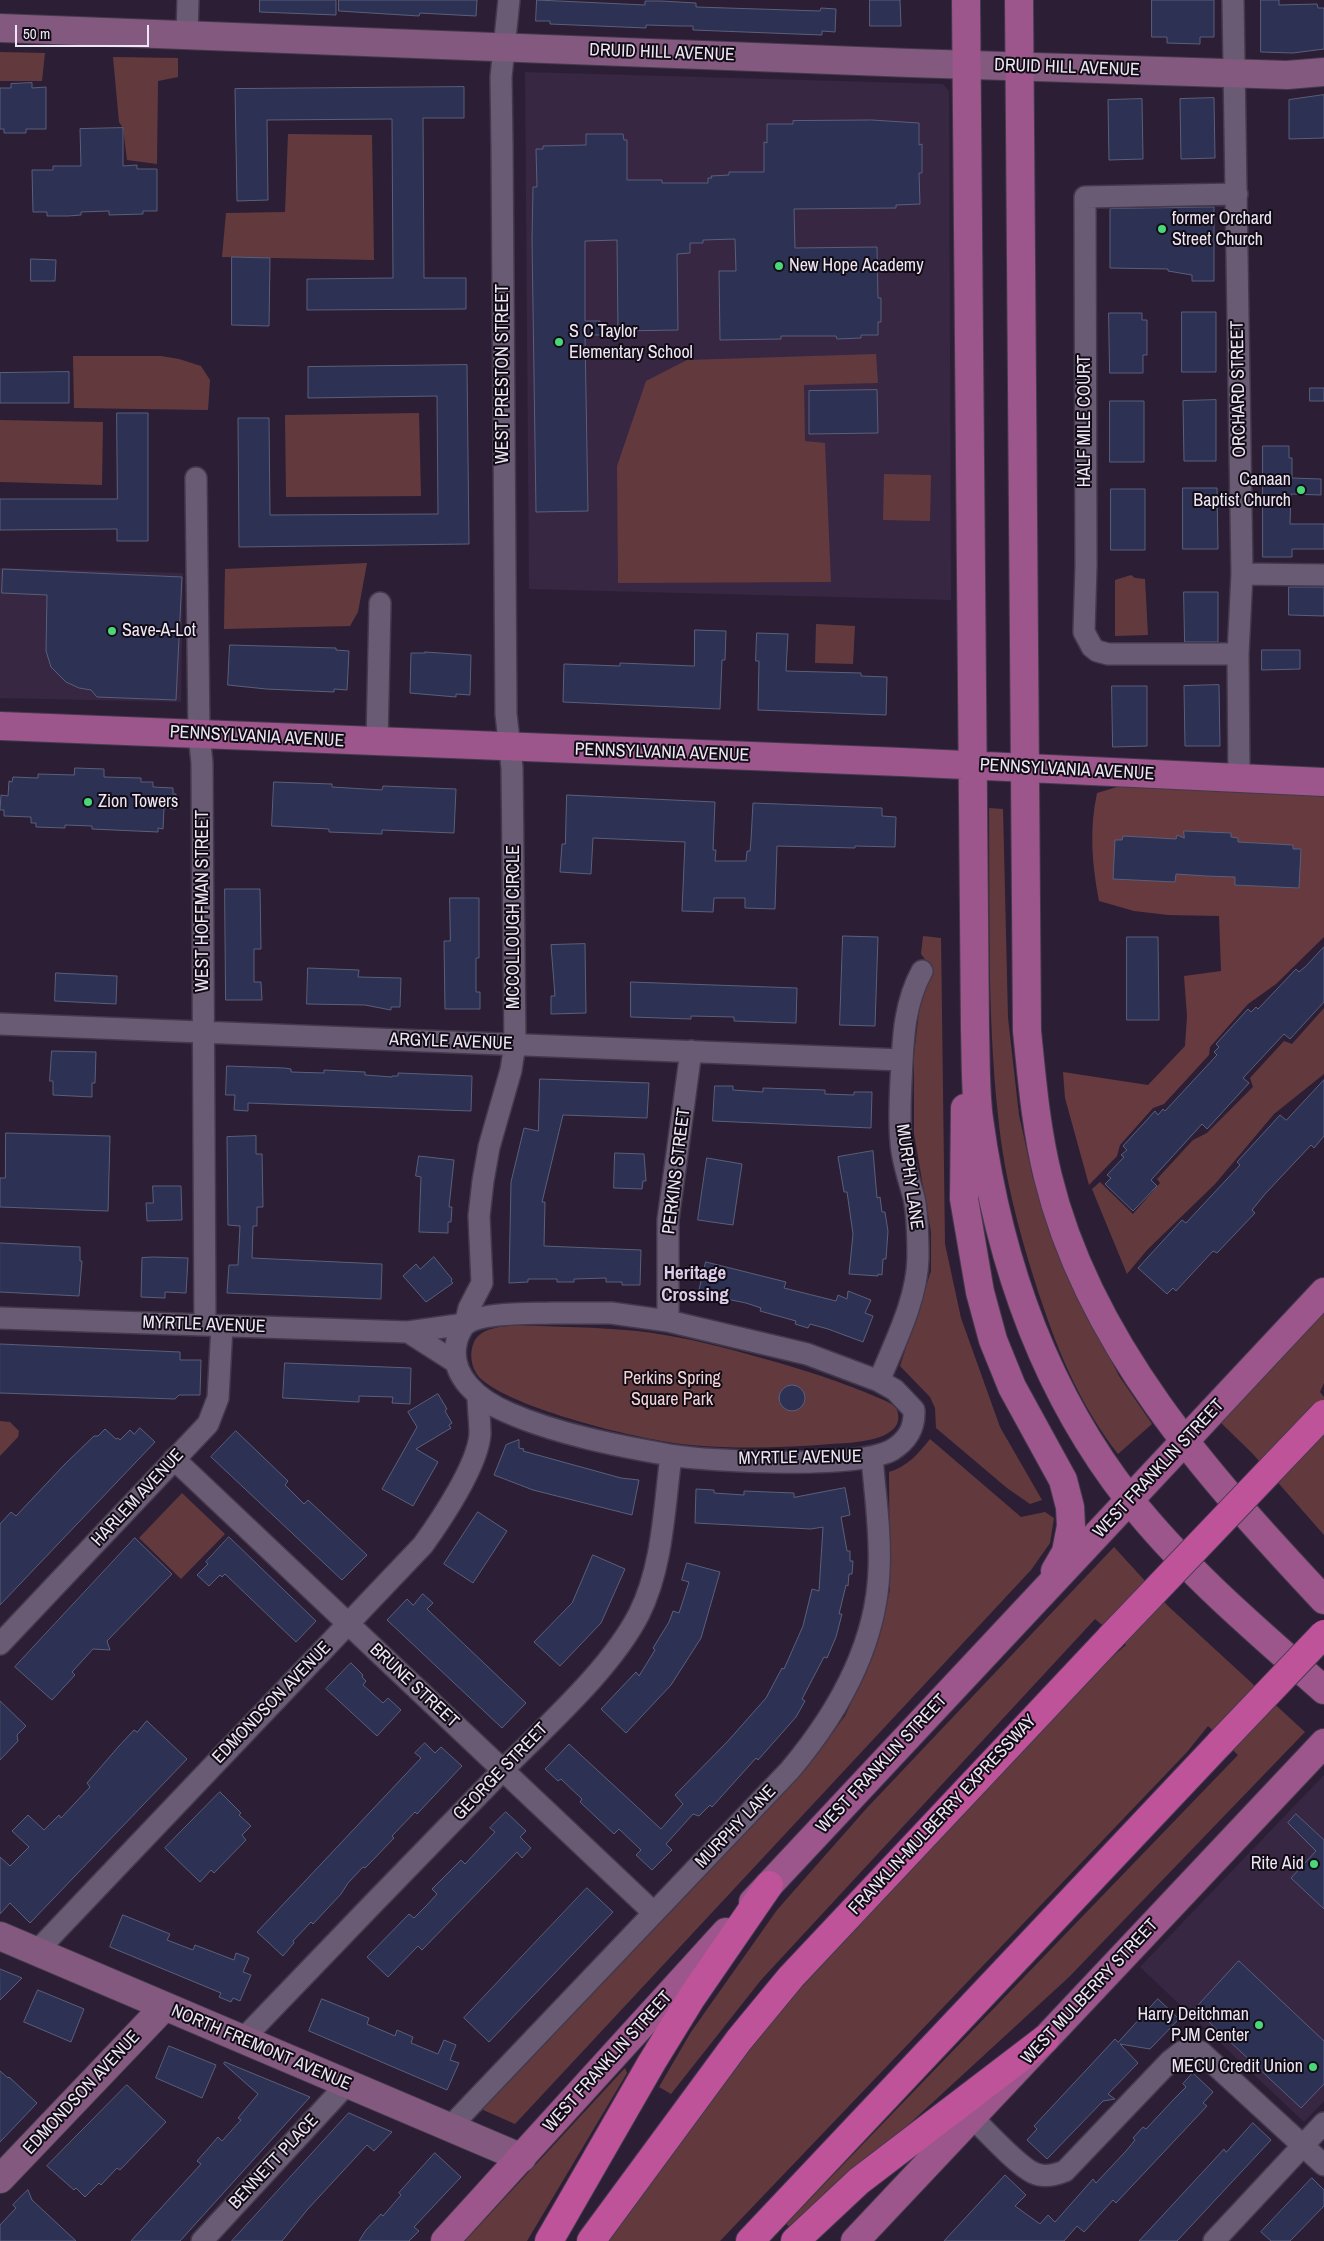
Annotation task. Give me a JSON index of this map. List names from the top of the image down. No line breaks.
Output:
{"streets":{"highway":["FRANKLIN-MULBERRY EXPRESSWAY"],"main road":["DRUID HILL AVENUE","PENNSYLVANIA AVENUE","WEST FRANKLIN STREET","EDMONDSON AVENUE","WEST MULBERRY STREET","NORTH FREMONT AVENUE"],"street":["WEST PRESTON STREET","ORCHARD STREET","HALF MILE COURT","WEST HOFFMAN STREET","MCCOLLOUGH CIRCLE","ARGYLE AVENUE","PERKINS STREET","MURPHY LANE","MYRTLE AVENUE","HARLEM AVENUE","BRUNE STREET","GEORGE STREET","BENNETT PLACE"]},"crossings":[["DRUID HILL AVENUE","WEST PRESTON STREET"],["DRUID HILL AVENUE","ORCHARD STREET"],["WEST PRESTON STREET","PENNSYLVANIA AVENUE"],["WEST PRESTON STREET","MCCOLLOUGH CIRCLE"],["ORCHARD STREET","HALF MILE COURT"],["ORCHARD STREET","PENNSYLVANIA AVENUE"],["PENNSYLVANIA AVENUE","WEST HOFFMAN STREET"],["PENNSYLVANIA AVENUE","MCCOLLOUGH CIRCLE"],["WEST HOFFMAN STREET","ARGYLE AVENUE"],["WEST HOFFMAN STREET","MYRTLE AVENUE"],["WEST HOFFMAN STREET","HARLEM AVENUE"],["MCCOLLOUGH CIRCLE","ARGYLE AVENUE"],["ARGYLE AVENUE","PERKINS STREET"],["ARGYLE AVENUE","MURPHY LANE"],["PERKINS STREET","MYRTLE AVENUE"],["MURPHY LANE","MYRTLE AVENUE"],["MURPHY LANE","BRUNE STREET"],["MURPHY LANE","NORTH FREMONT AVENUE"],["MYRTLE AVENUE","HARLEM AVENUE"],["MYRTLE AVENUE","GEORGE STREET"],["WEST FRANKLIN STREET","NORTH FREMONT AVENUE"],["HARLEM AVENUE","BRUNE STREET"],["BRUNE STREET","EDMONDSON AVENUE"],["BRUNE STREET","GEORGE STREET"],["EDMONDSON AVENUE","NORTH FREMONT AVENUE"],["GEORGE STREET","NORTH FREMONT AVENUE"],["NORTH FREMONT AVENUE","BENNETT PLACE"]],"districts":["Heritage Crossing"],"parks":["Perkins Spring Square Park"],"places":["former Orchard Street Church","New Hope Academy","S C Taylor Elementary School","Canaan Baptist Church","Save-A-Lot","Zion Towers","Rite Aid","Harry Deitchman PJM Center","MECU Credit Union"],"scale_bar":"50 m"}
